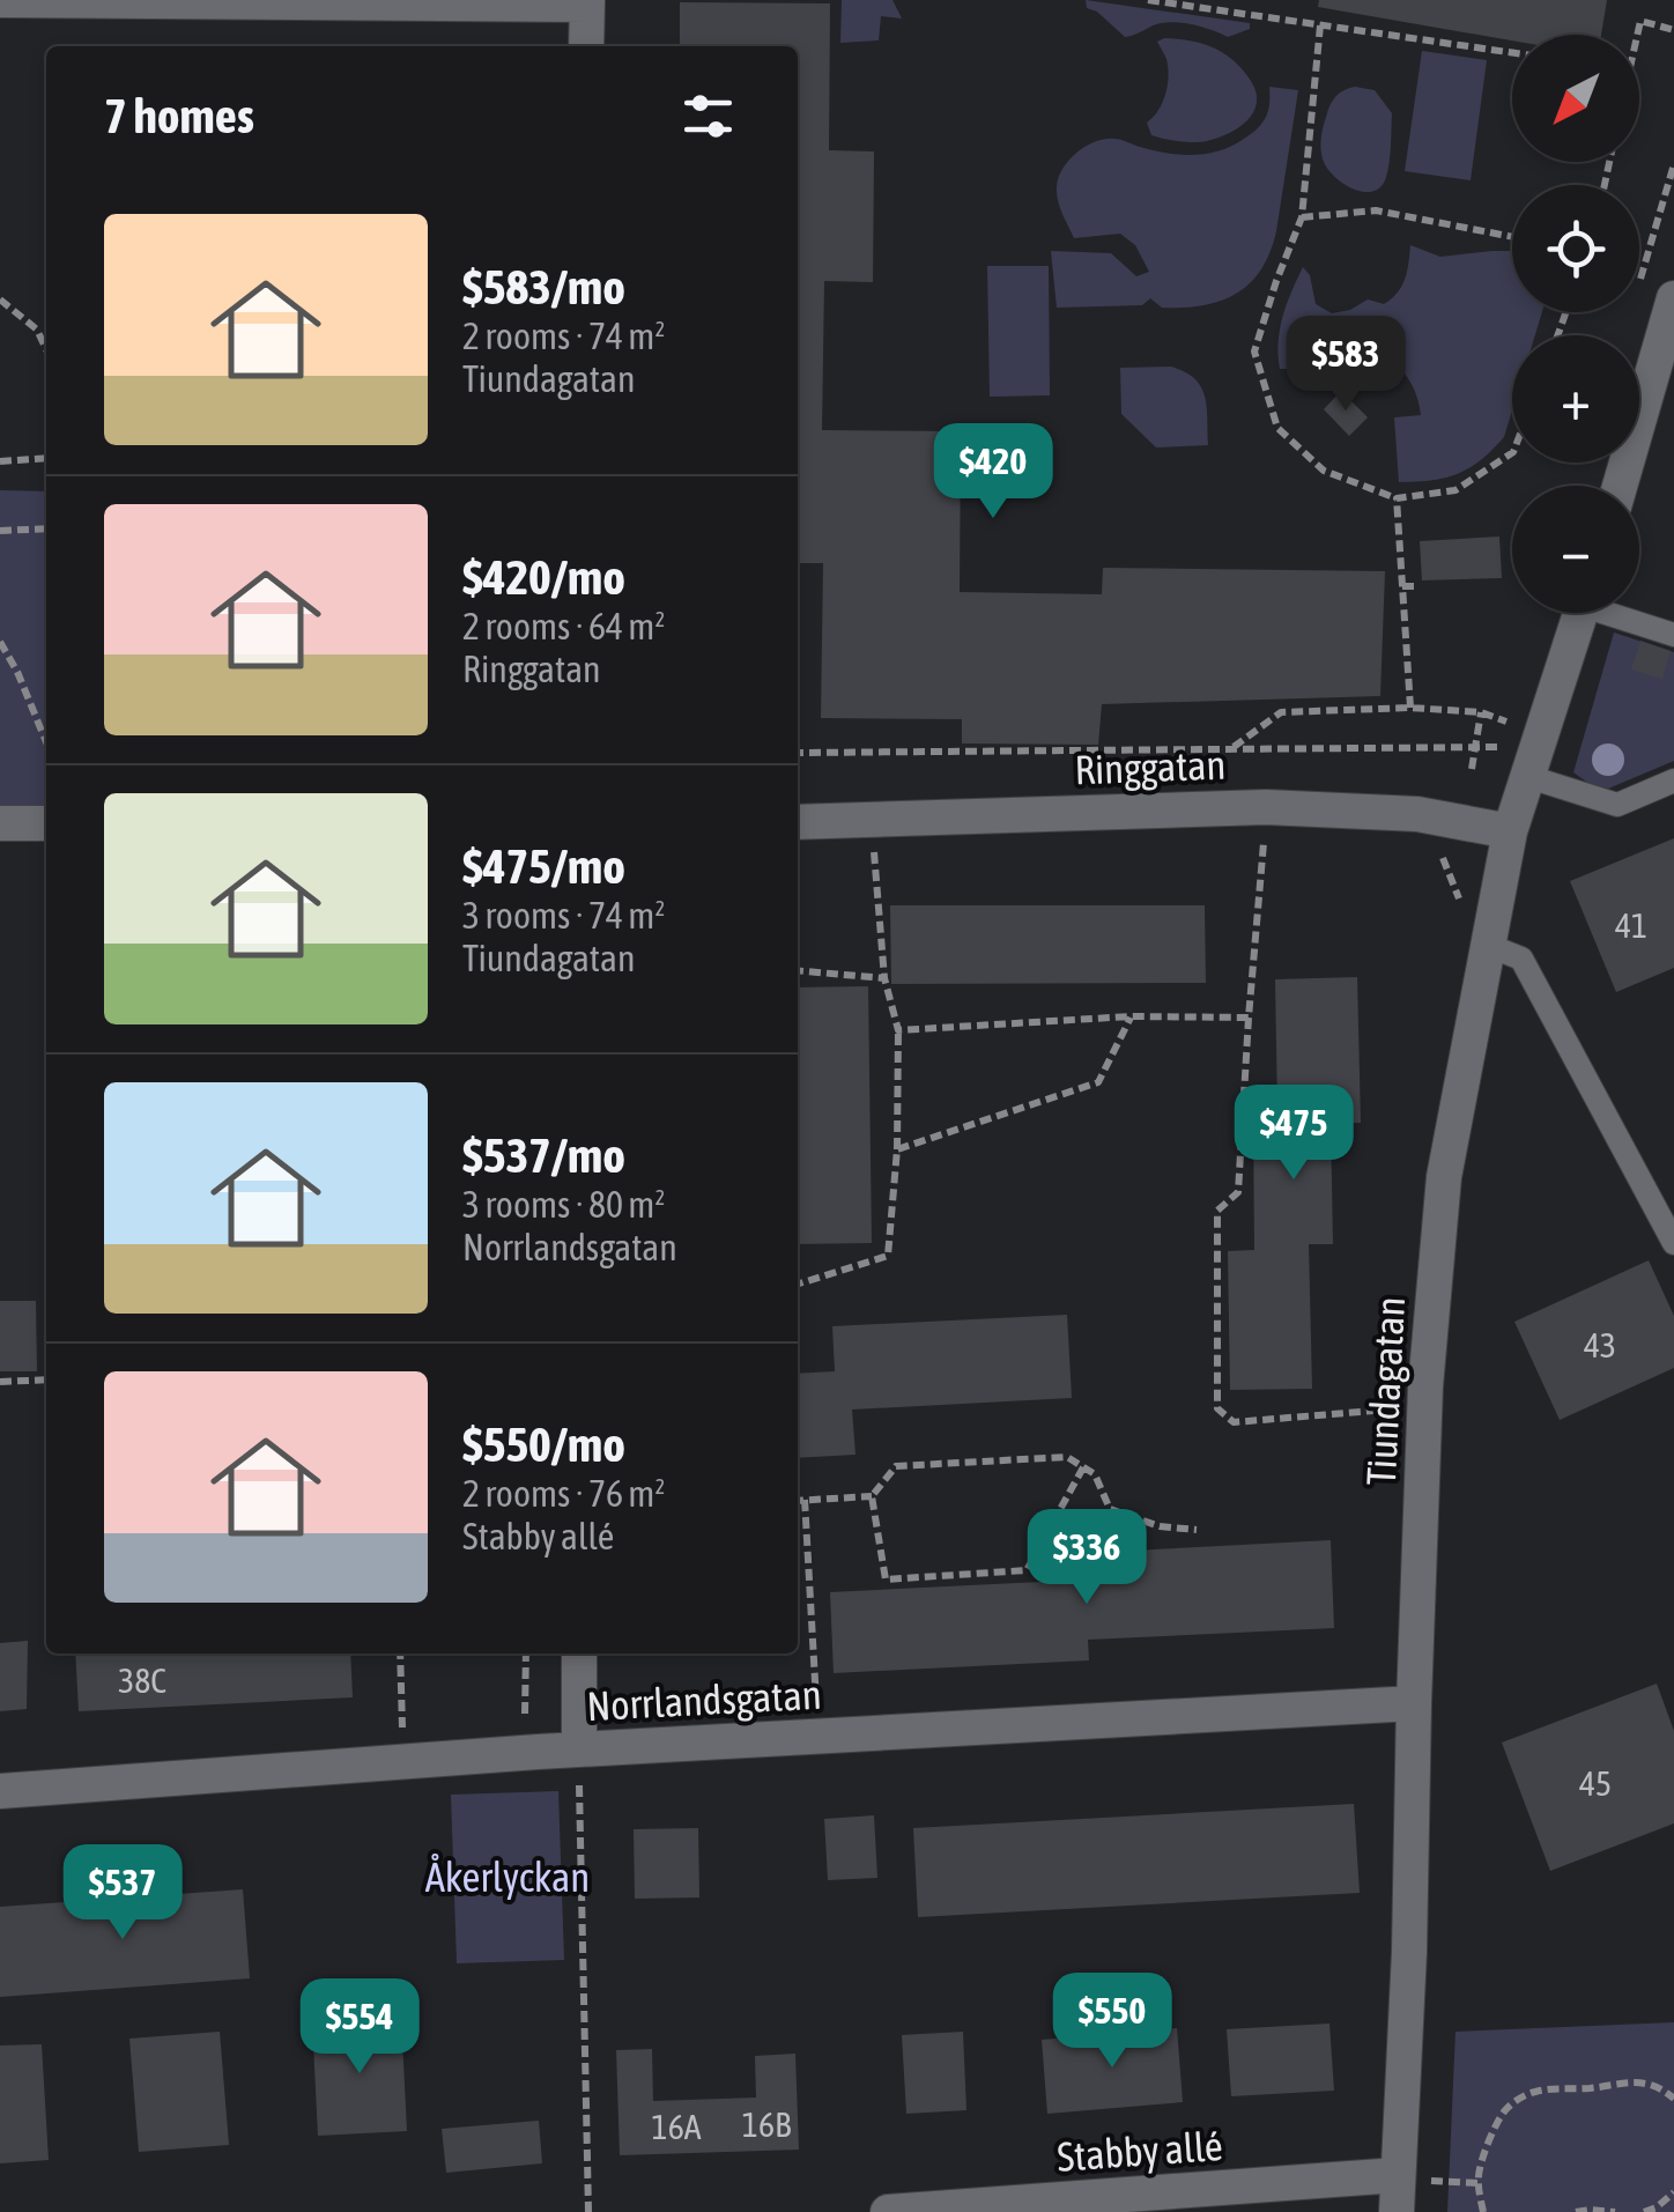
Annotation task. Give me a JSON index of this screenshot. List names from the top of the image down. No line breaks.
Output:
{"streets":{"street":["Ringgatan","Tiundagatan","Norrlandsgatan","Stabby allé"]},"crossings":[["Ringgatan","Tiundagatan"],["Tiundagatan","Norrlandsgatan"],["Tiundagatan","Stabby allé"]],"parks":["Åkerlyckan"],"house_numbers":["41","43","38C","45","16B","16A"],"north":"bottom left","page":{"map_buttons":["+","−"],"heading":"7 homes","list":[{"name":"$583/mo","note":"2 rooms · 74 m² · Tiundagatan"},{"name":"$420/mo","note":"2 rooms · 64 m² · Ringgatan"},{"name":"$475/mo","note":"3 rooms · 74 m² · Tiundagatan"},{"name":"$537/mo","note":"3 rooms · 80 m² · Norrlandsgatan"},{"name":"$550/mo","note":"2 rooms · 76 m² · Stabby allé"}],"price":["$583","$420","$475","$336","$537","$550","$554"]}}
